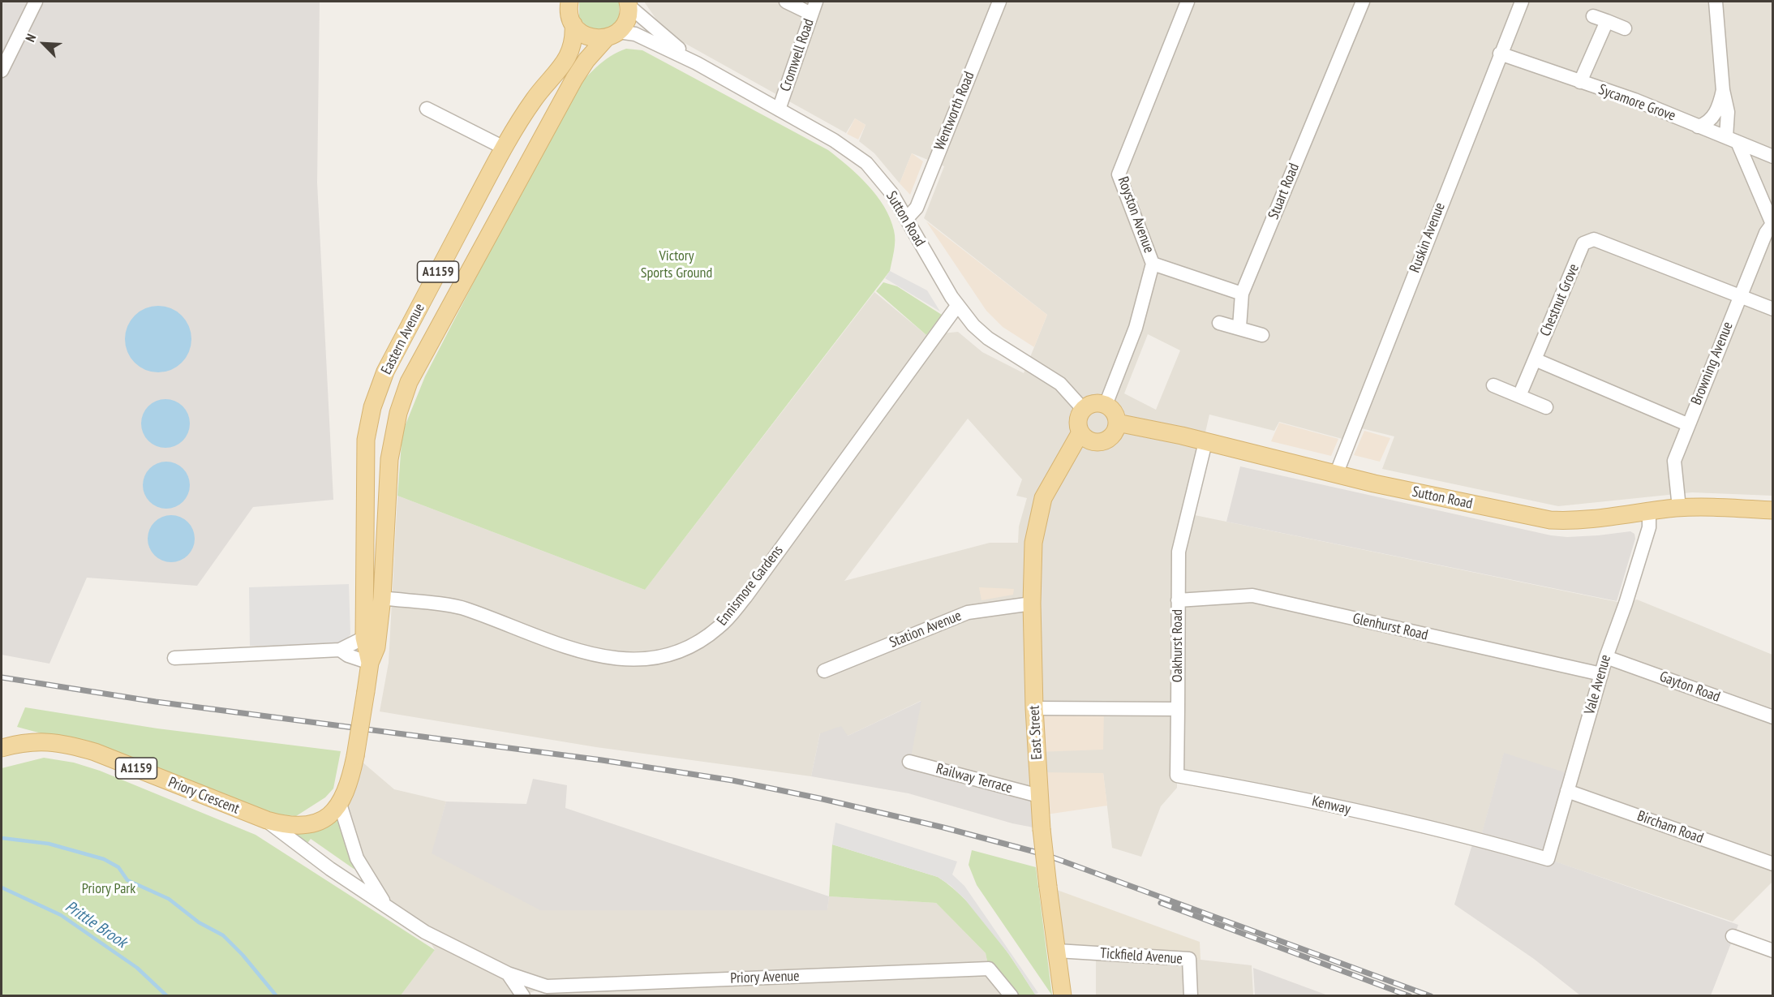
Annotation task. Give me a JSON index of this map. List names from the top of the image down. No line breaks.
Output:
{"streets":{"main road":["Sutton Road","A1159","Eastern Avenue","East Street","Priory Crescent"],"street":["Cromwell Road","Sycamore Grove","Wentworth Road","Stuart Road","Royston Avenue","Ruskin Avenue","Chestnut Grove","Browning Avenue","Ennismore Gardens","Glenhurst Road","Station Avenue","Oakhurst Road","Vale Avenue","Gayton Road","Railway Terrace","Kenway","Bircham Road","Tickfield Avenue","Priory Avenue"]},"crossings":[["Cromwell Road","Sutton Road"],["Sycamore Grove","Ruskin Avenue"],["Sycamore Grove","Browning Avenue"],["Wentworth Road","Sutton Road"],["Royston Avenue","Sutton Road"],["Royston Avenue","East Street"],["Sutton Road","Ruskin Avenue"],["Sutton Road","Eastern Avenue"],["Sutton Road","Browning Avenue"],["Sutton Road","Ennismore Gardens"],["Sutton Road","Oakhurst Road"],["Sutton Road","Vale Avenue"],["Sutton Road","East Street"],["Chestnut Grove","Browning Avenue"],["Eastern Avenue","Ennismore Gardens"],["Eastern Avenue","Priory Crescent"],["Glenhurst Road","Oakhurst Road"],["Glenhurst Road","Vale Avenue"],["Station Avenue","East Street"],["Oakhurst Road","Kenway"],["Vale Avenue","Gayton Road"],["Vale Avenue","Kenway"],["Vale Avenue","Bircham Road"],["East Street","Railway Terrace"],["East Street","Tickfield Avenue"],["Priory Crescent","Priory Avenue"]],"water":["Prittle Brook"],"parks":["Victory Sports Ground","Priory Park"],"north":"top left"}
